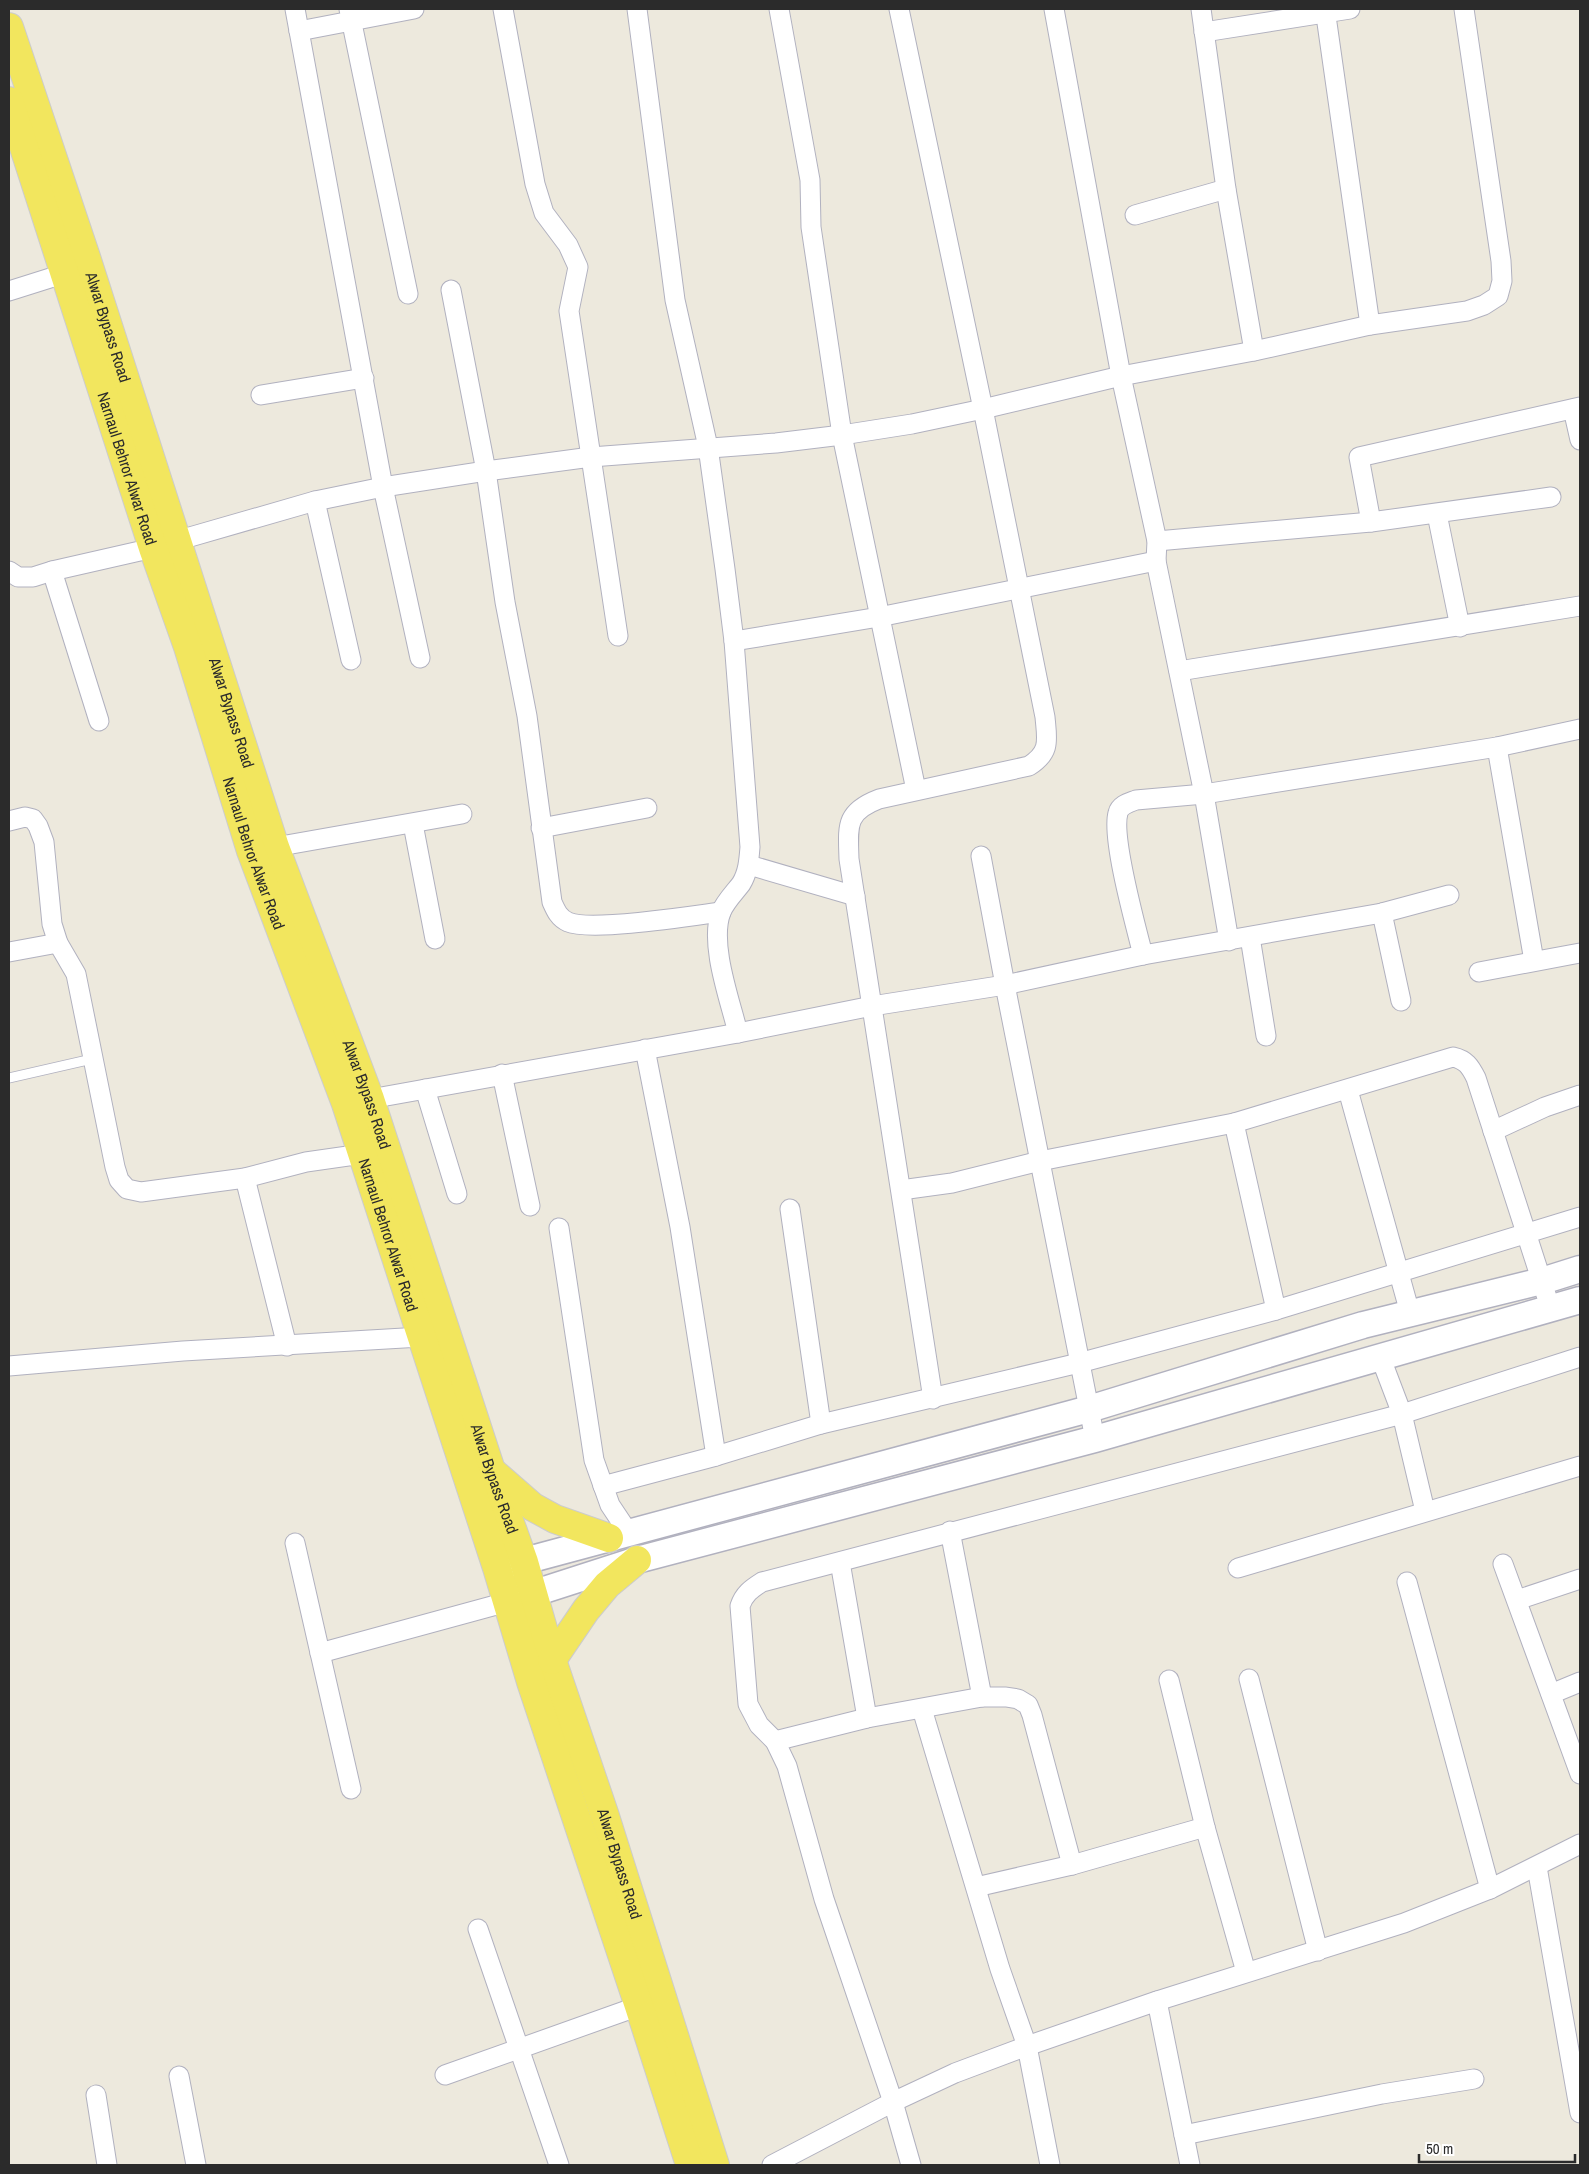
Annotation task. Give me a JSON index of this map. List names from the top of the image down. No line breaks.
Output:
{"streets":{"main road":["Alwar Bypass Road","Narnaul Behror Alwar Road"]},"crossings":[["Alwar Bypass Road","Narnaul Behror Alwar Road"]],"scale_bar":"50 m"}
